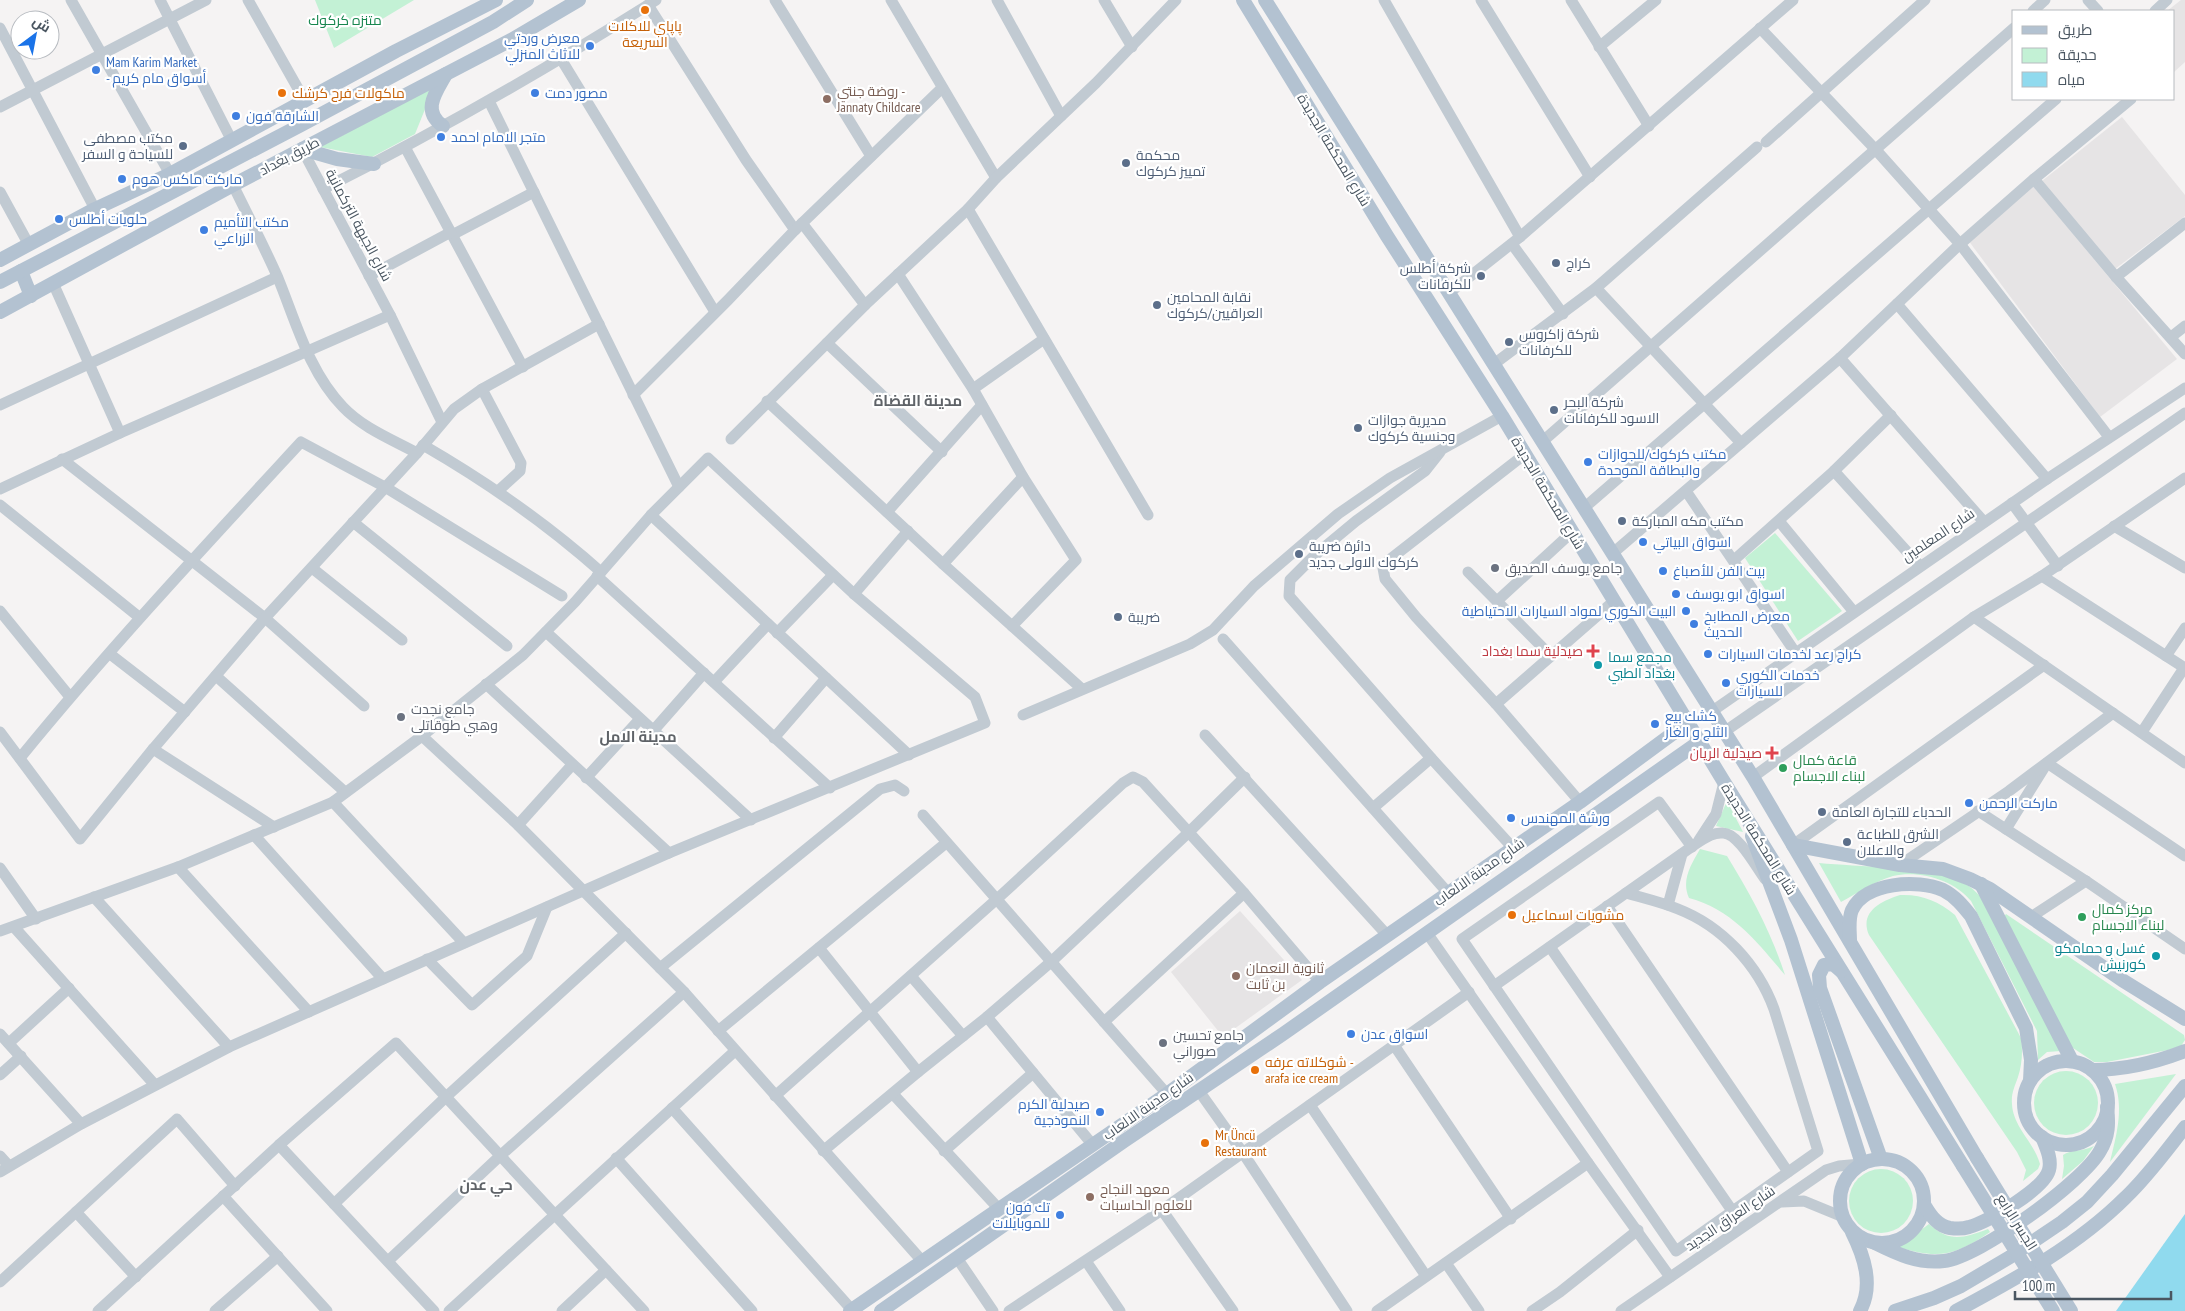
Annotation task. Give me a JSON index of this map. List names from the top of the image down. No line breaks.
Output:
{"streets":{"main road":["شارع المحكمة الجديدة","طريق بغداد","شارع مدينة الالعاب","الجسر الرابع"],"street":["شارع الجبهة التركمانية","شارع المعلمين","شارع العراق الجديد"]},"crossings":[["شارع المحكمة الجديدة","شارع المعلمين"],["شارع المحكمة الجديدة","شارع مدينة الالعاب"],["شارع المحكمة الجديدة","الجسر الرابع"],["طريق بغداد","شارع الجبهة التركمانية"]],"districts":["مدينة القضاة","مدينة الامل","حي عدن"],"parks":["متنزه كركوك"],"places":{"other":["پاپاي للاكلات السريعة","معرض وردتي للاثاث المنزلي","Mam Karim Market - أسواق مام كريم","ماكولات فرح كرشك","مصور دمت","روضة جنتي - Jannaty Childcare","الشارقة فون","متجر الامام احمد","مكتب مصطفى للسياحة و السفر","محكمة تمييز كركوك","ماركت ماكس هوم","حلويات أطلس","مكتب التأميم الزراعي","كراج","شركة أطلس للكرفانات","نقابة المحامين العراقيين/كركوك","شركة زاكروس للكرفانات","شركة البحر الاسود للكرفانات","مديرية جوازات وجنسية كركوك","مكتب كركوك/للجوازات والبطاقة الموحدة","مكتب مكه المباركة","اسواق البياتي","دائرة ضريبة كركوك الاولی جدید","جامع يوسف الصديق","بيت الفن للأصباغ","اسواق ابو يوسف","البيت الكوري لمواد السيارات الاحتياطية","ضريبة","معرض المطابخ الحديث","كراج رعد لخدمات السيارات","مجمع سما بغداد الطبي","خدمات الكوري للسيارات","جامع نجدت وهبي طوقاتلى","كشك بيع الثلج و الغاز","قاعة كمال لبناء الاجسام","ماركت الرحمن","الحدباء للتجارة العامة","ورشة المهندس","الشرق للطباعة والاعلان","مشويات اسماعيل","مركز كمال لبناء الاجسام","غسل و حمامكو كورنيش","ثانوية النعمان بن ثابت","اسواق عدن","جامع تحسين صوراني","شوكلاته عرفه - arafa ice cream","صيدلية الكرم النموذجية","Mr Üncü Restaurant","معهد النجاح للعلوم الحاسبات","تك فون للموبايلات"],"health":["صيدلية سما بغداد","صيدلية الريان"]},"legend":["طريق","حديقة","مياه"],"scale_bar":"100 m","north":"top right"}
